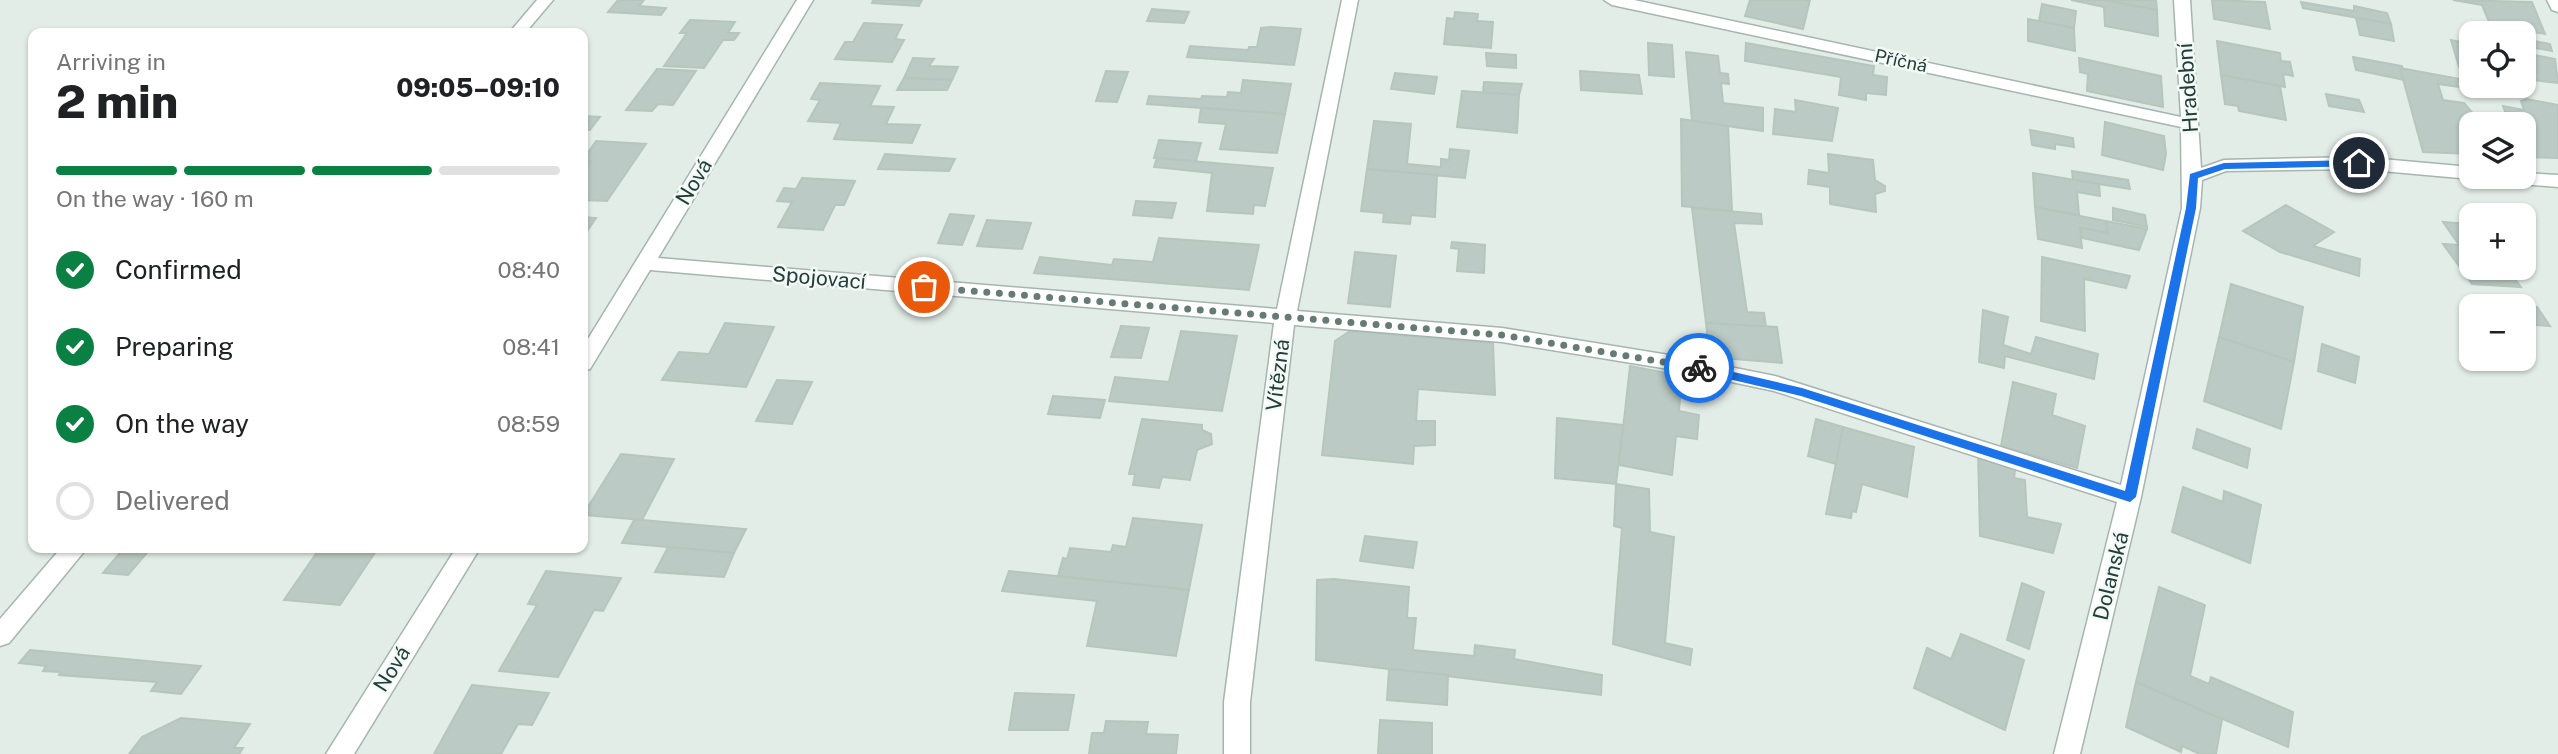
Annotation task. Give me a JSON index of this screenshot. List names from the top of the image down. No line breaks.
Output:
{"streets":{"street":["Příčná","Hradební","Nová","Spojovací","Vítězná","Dolanská"]},"crossings":[["Příčná","Hradební"],["Hradební","Dolanská"],["Nová","Spojovací"],["Spojovací","Vítězná"],["Spojovací","Dolanská"]],"page":{"map_buttons":["+","−"],"heading":["2 min","Arriving in","09:05–09:10"],"bar":"On the way · 160 m","list":[["Confirmed","08:40"],["Preparing","08:41"],["On the way","08:59"],"Delivered"]}}
